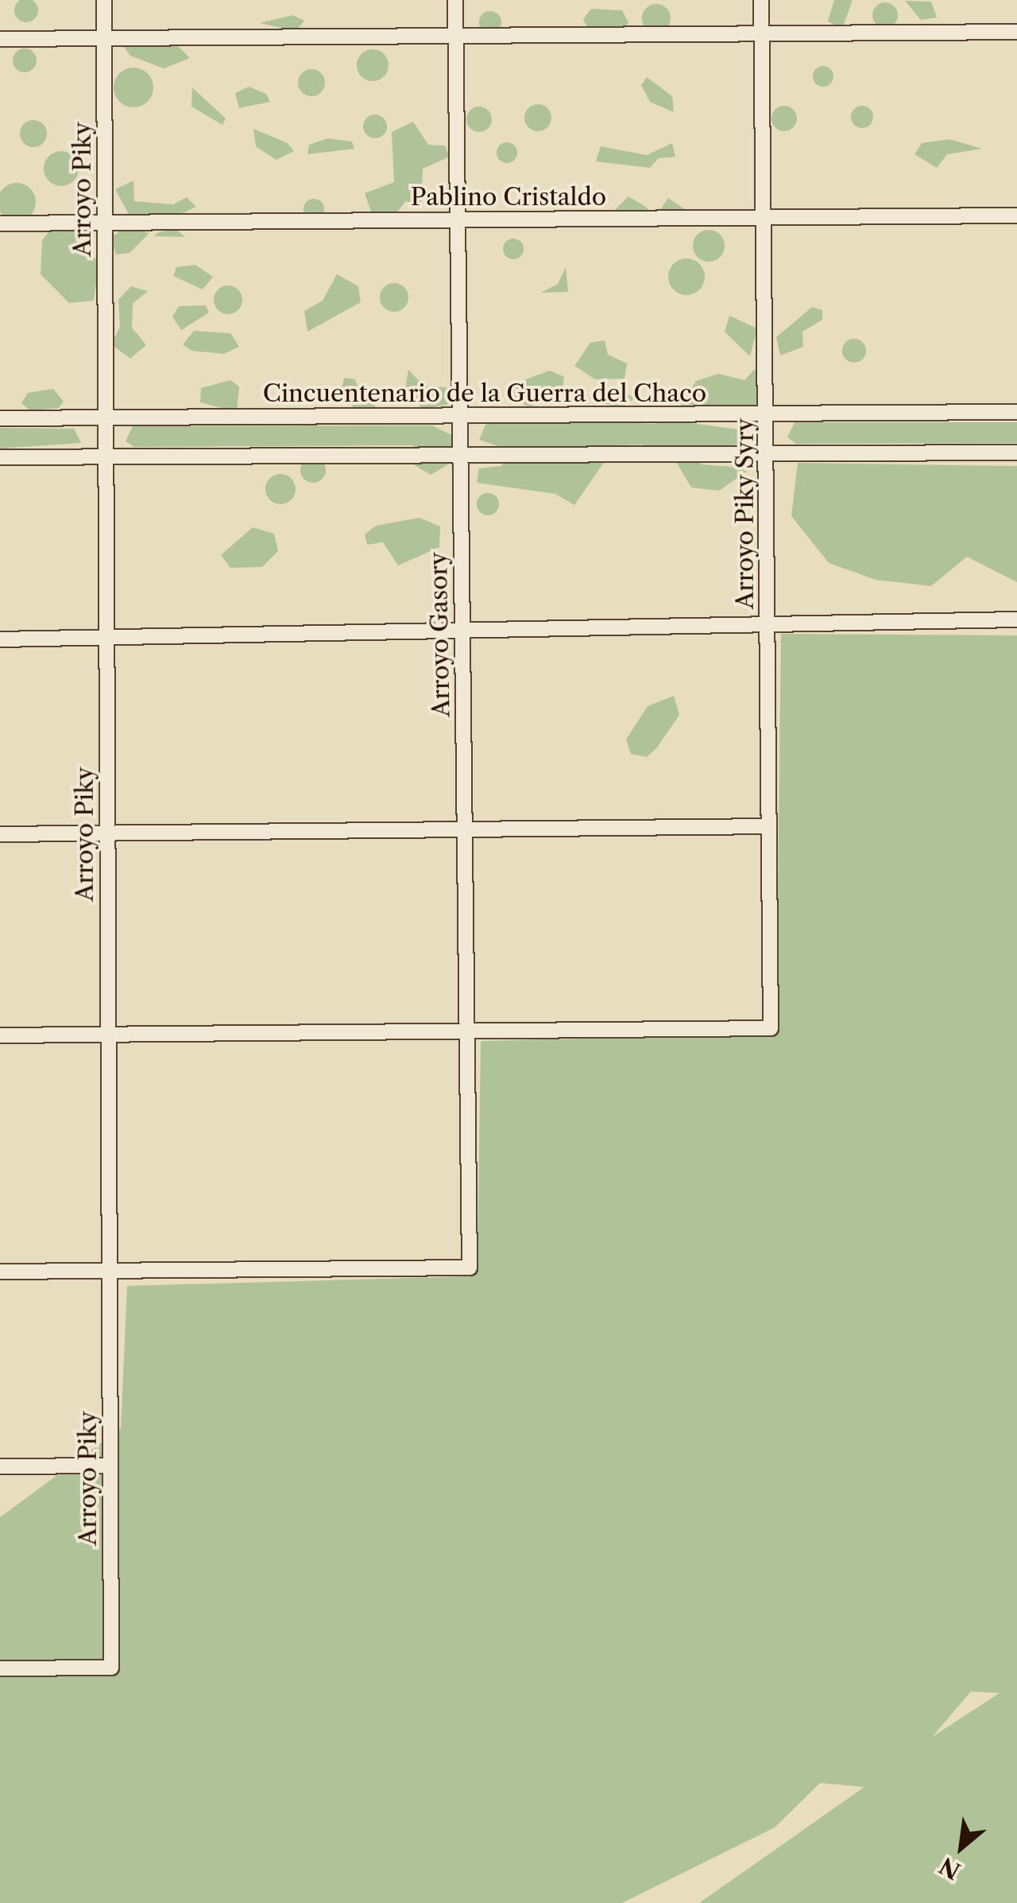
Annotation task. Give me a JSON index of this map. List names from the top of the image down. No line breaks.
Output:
{"streets":{"street":["Arroyo Piky","Pablino Cristaldo","Cincuentenario de la Guerra del Chaco","Arroyo Piky Syry","Arroyo Gasory"]},"crossings":[["Arroyo Piky","Pablino Cristaldo"],["Arroyo Piky","Cincuentenario de la Guerra del Chaco"],["Arroyo Piky","Arroyo Gasory"],["Pablino Cristaldo","Arroyo Piky Syry"],["Pablino Cristaldo","Arroyo Gasory"],["Cincuentenario de la Guerra del Chaco","Arroyo Piky Syry"],["Cincuentenario de la Guerra del Chaco","Arroyo Gasory"],["Arroyo Piky Syry","Arroyo Gasory"]],"north":"bottom left"}
